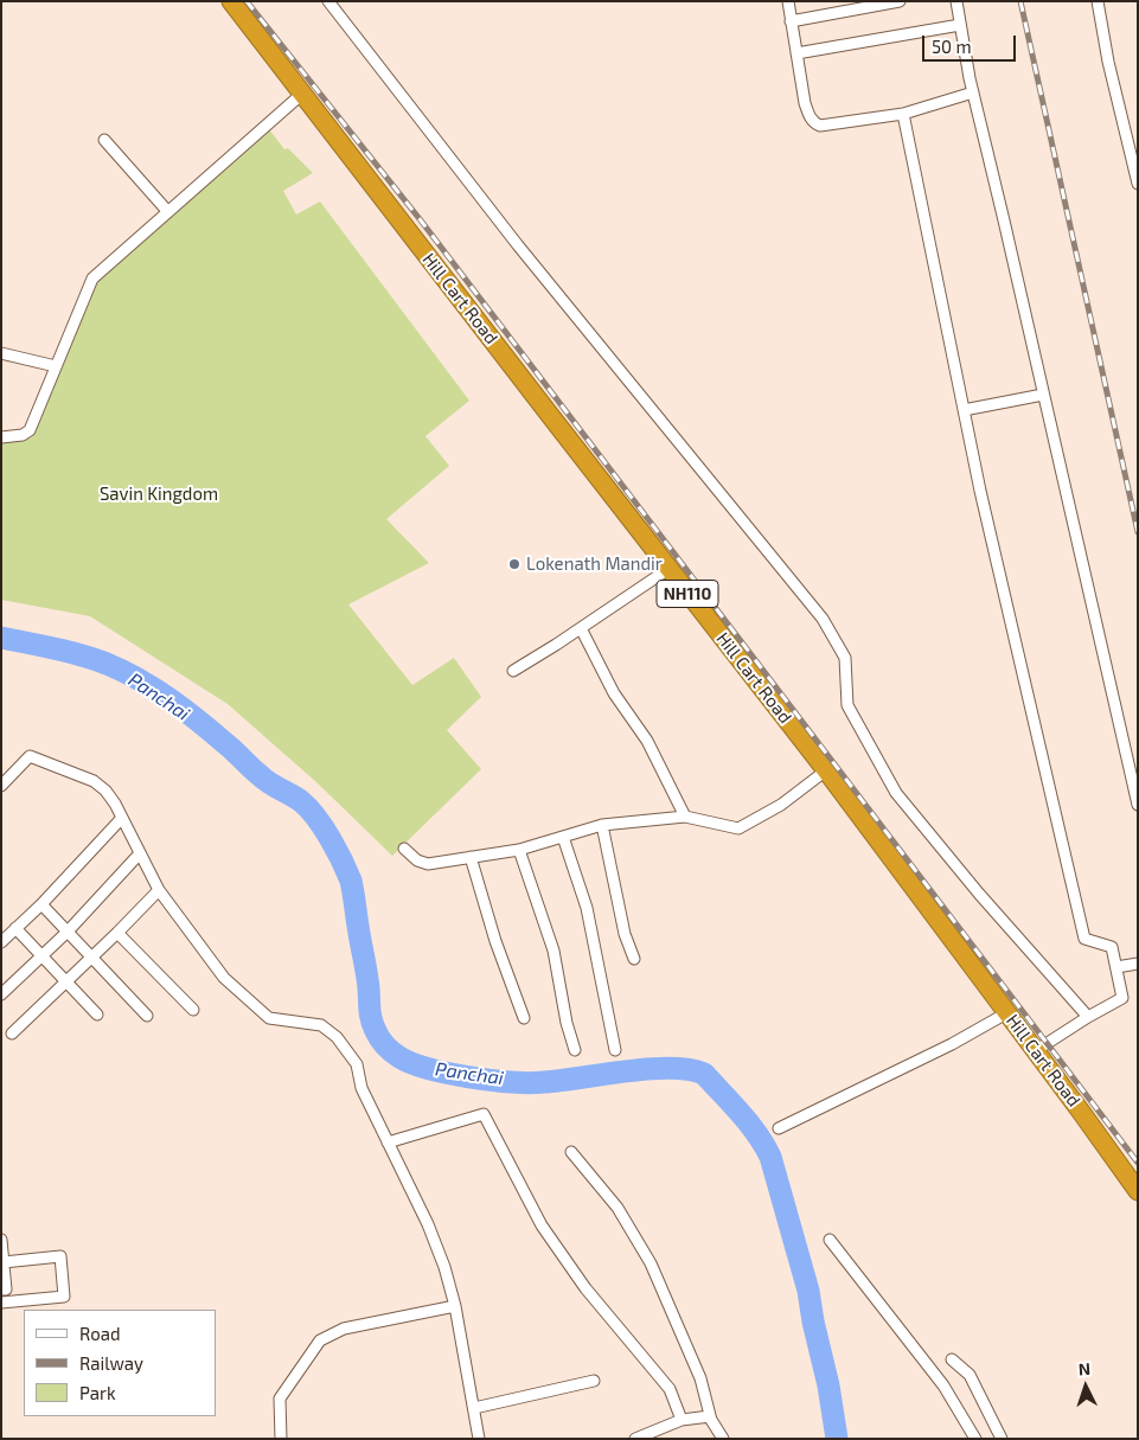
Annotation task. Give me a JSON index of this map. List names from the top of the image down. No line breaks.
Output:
{"streets":{"highway":["Hill Cart Road","NH110"]},"water":["Panchai"],"parks":["Savin Kingdom"],"places":["Lokenath Mandir"],"legend":["Road","Railway","Park"],"scale_bar":"50 m","north":"top"}
